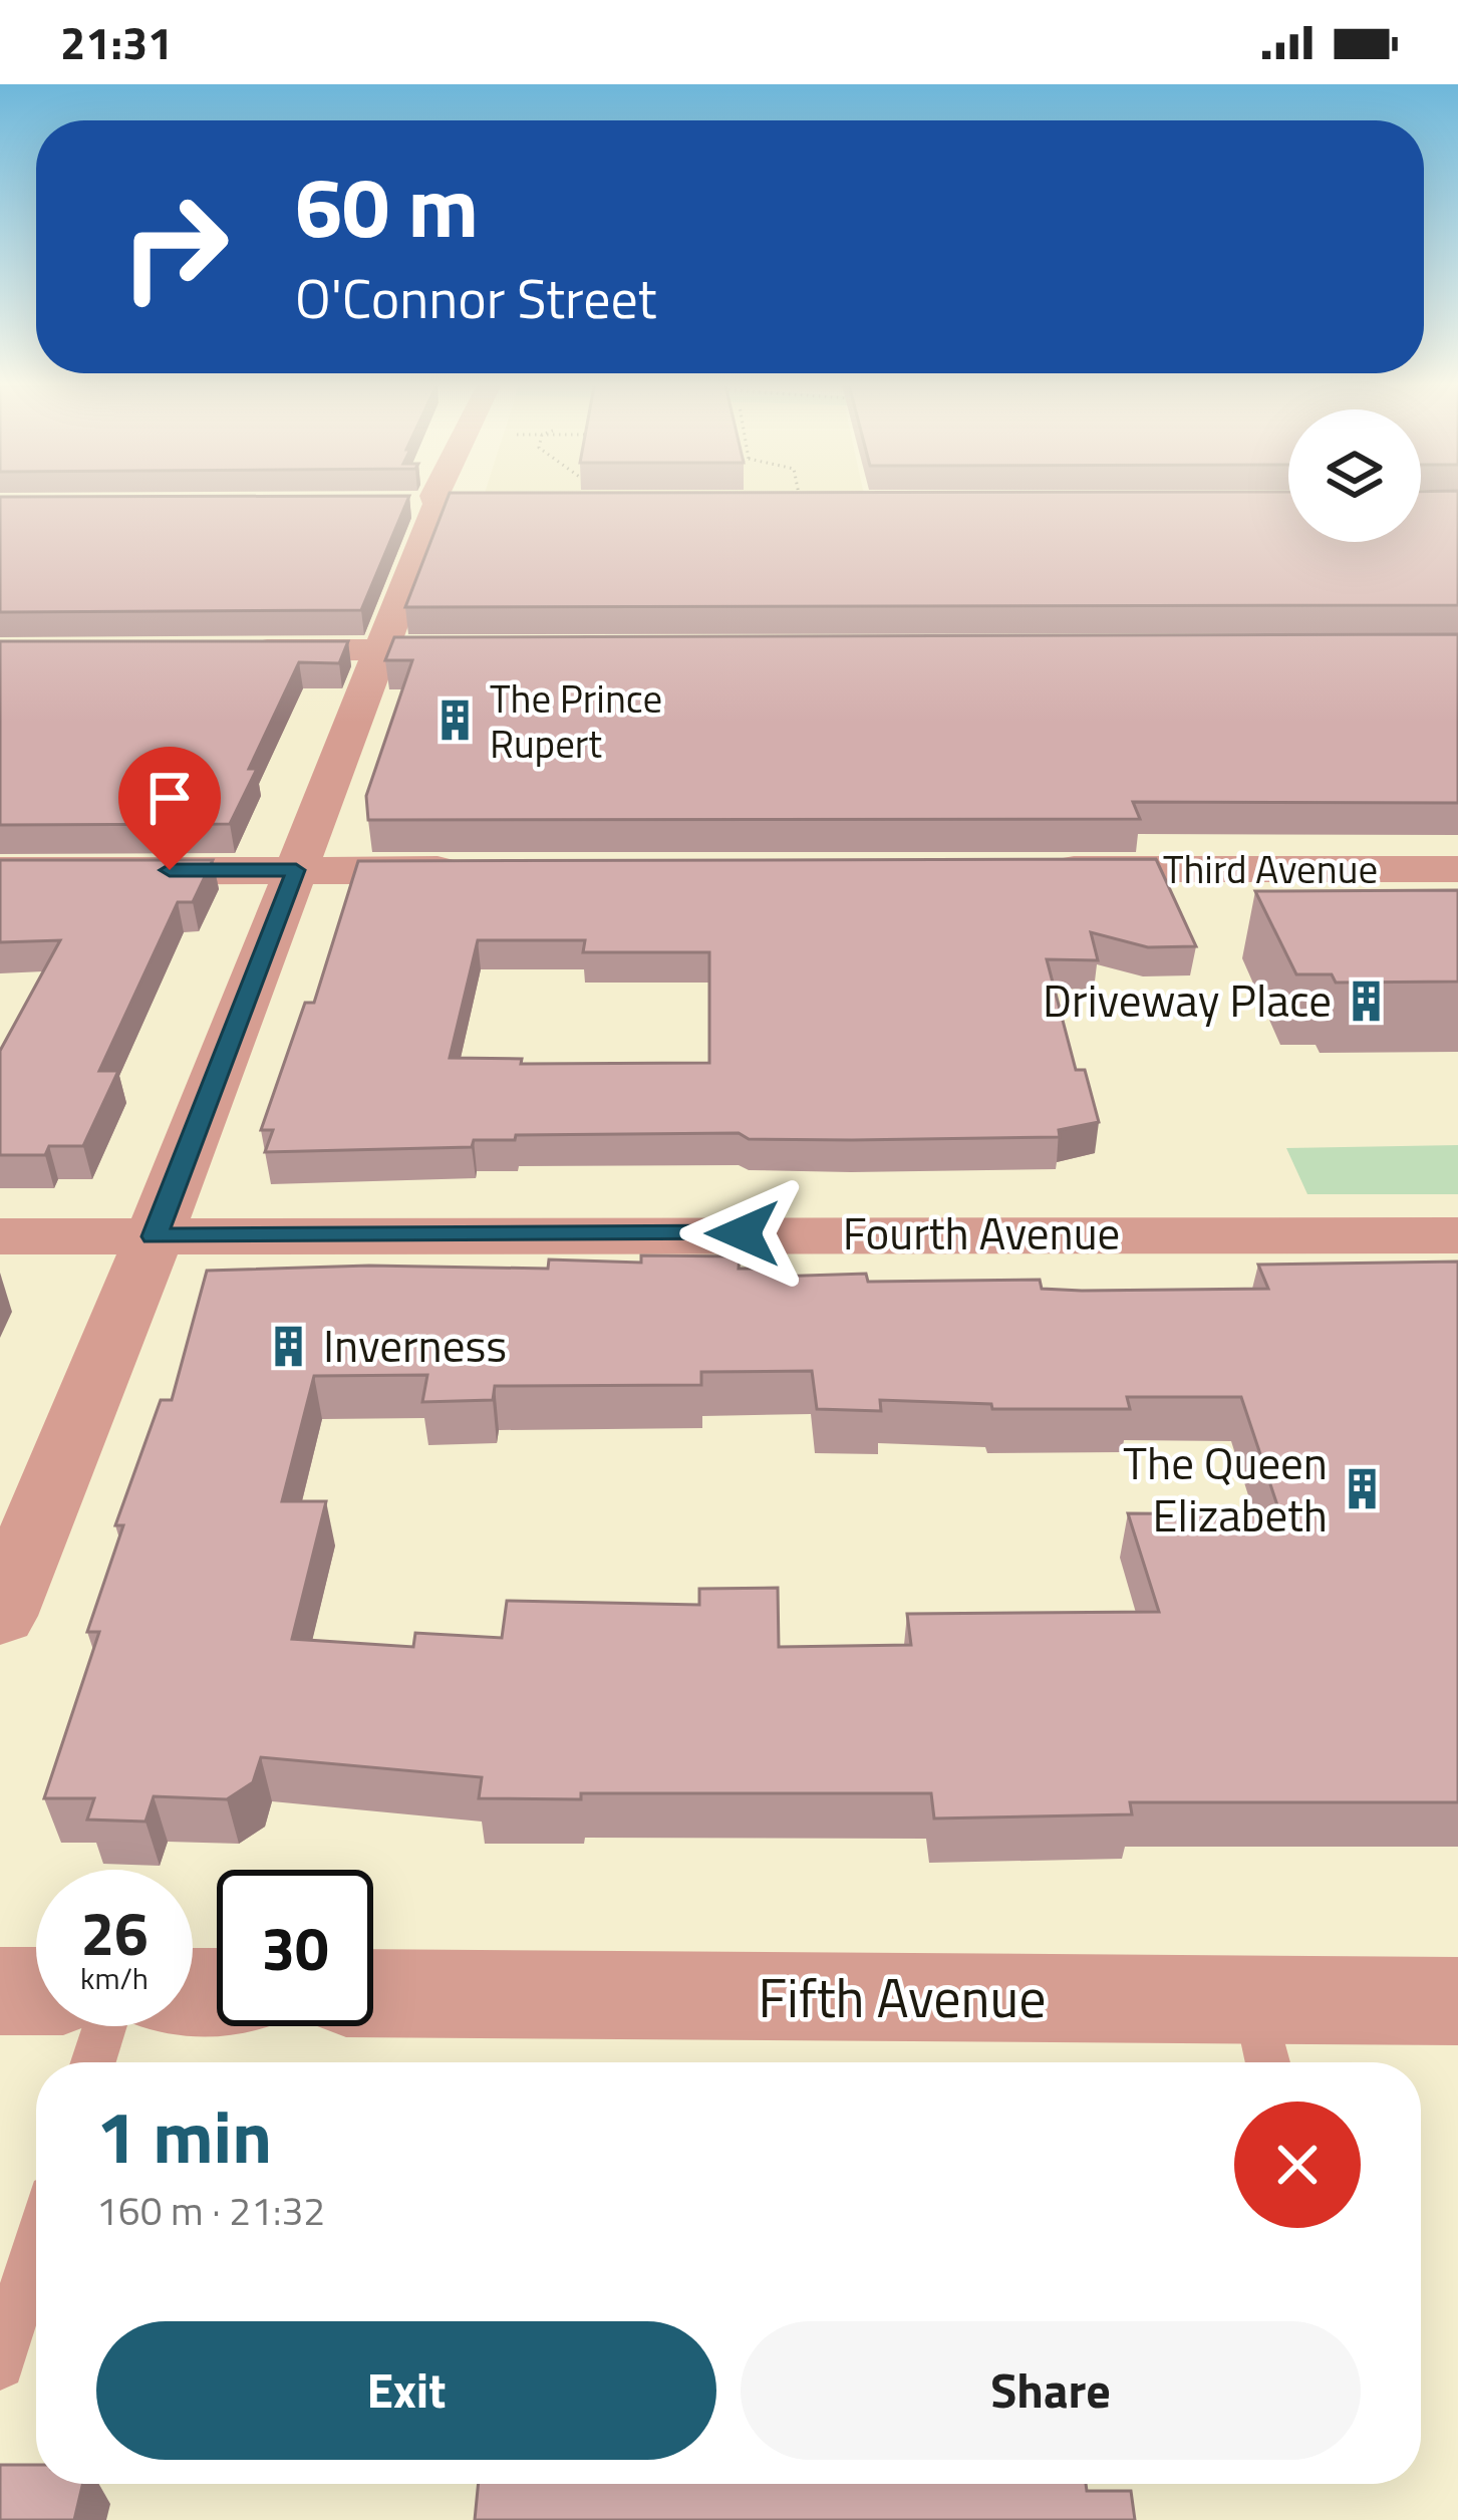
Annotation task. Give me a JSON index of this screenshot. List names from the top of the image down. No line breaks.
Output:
{"streets":{"street":["Third Avenue","Fourth Avenue","Fifth Avenue"]},"places":{"building":["The Prince Rupert","Driveway Place","Inverness","The Queen Elizabeth"]},"page":{"status":"21:31","turn":["60 m","O'Connor Street"],"speed":"26 km/h","limit":"30","heading":["1 min","160 m · 21:32"],"buttons":["Exit","Share"]}}
